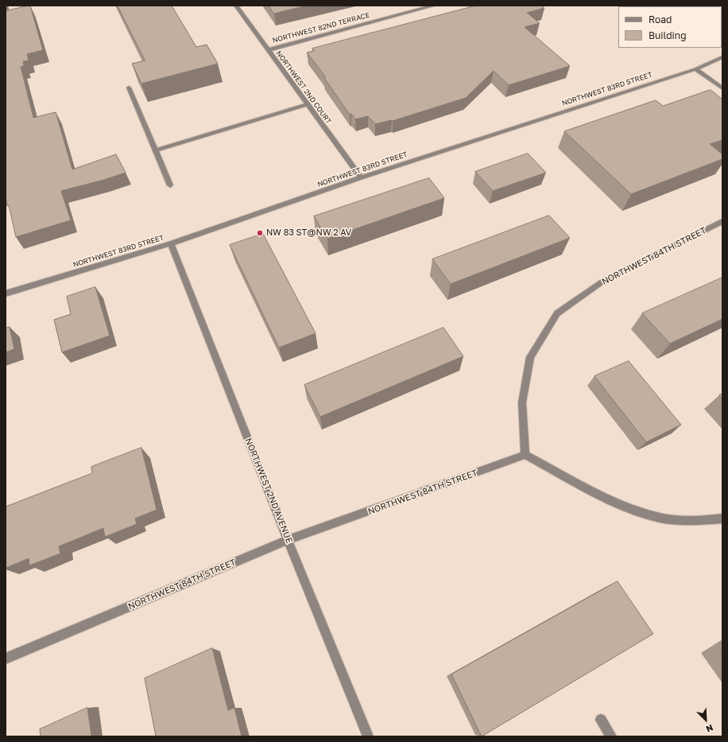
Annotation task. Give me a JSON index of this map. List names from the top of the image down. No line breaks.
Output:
{"streets":{"street":["NORTHWEST 82ND TERRACE","NORTHWEST 2ND COURT","NORTHWEST 83RD STREET","NORTHWEST 84TH STREET","NORTHWEST 2ND AVENUE"]},"crossings":[["NORTHWEST 82ND TERRACE","NORTHWEST 2ND COURT"],["NORTHWEST 2ND COURT","NORTHWEST 83RD STREET"],["NORTHWEST 83RD STREET","NORTHWEST 2ND AVENUE"],["NORTHWEST 84TH STREET","NORTHWEST 2ND AVENUE"]],"places":["NW 83 ST@NW 2 AV"],"legend":["Road","Building"],"north":"bottom right"}
